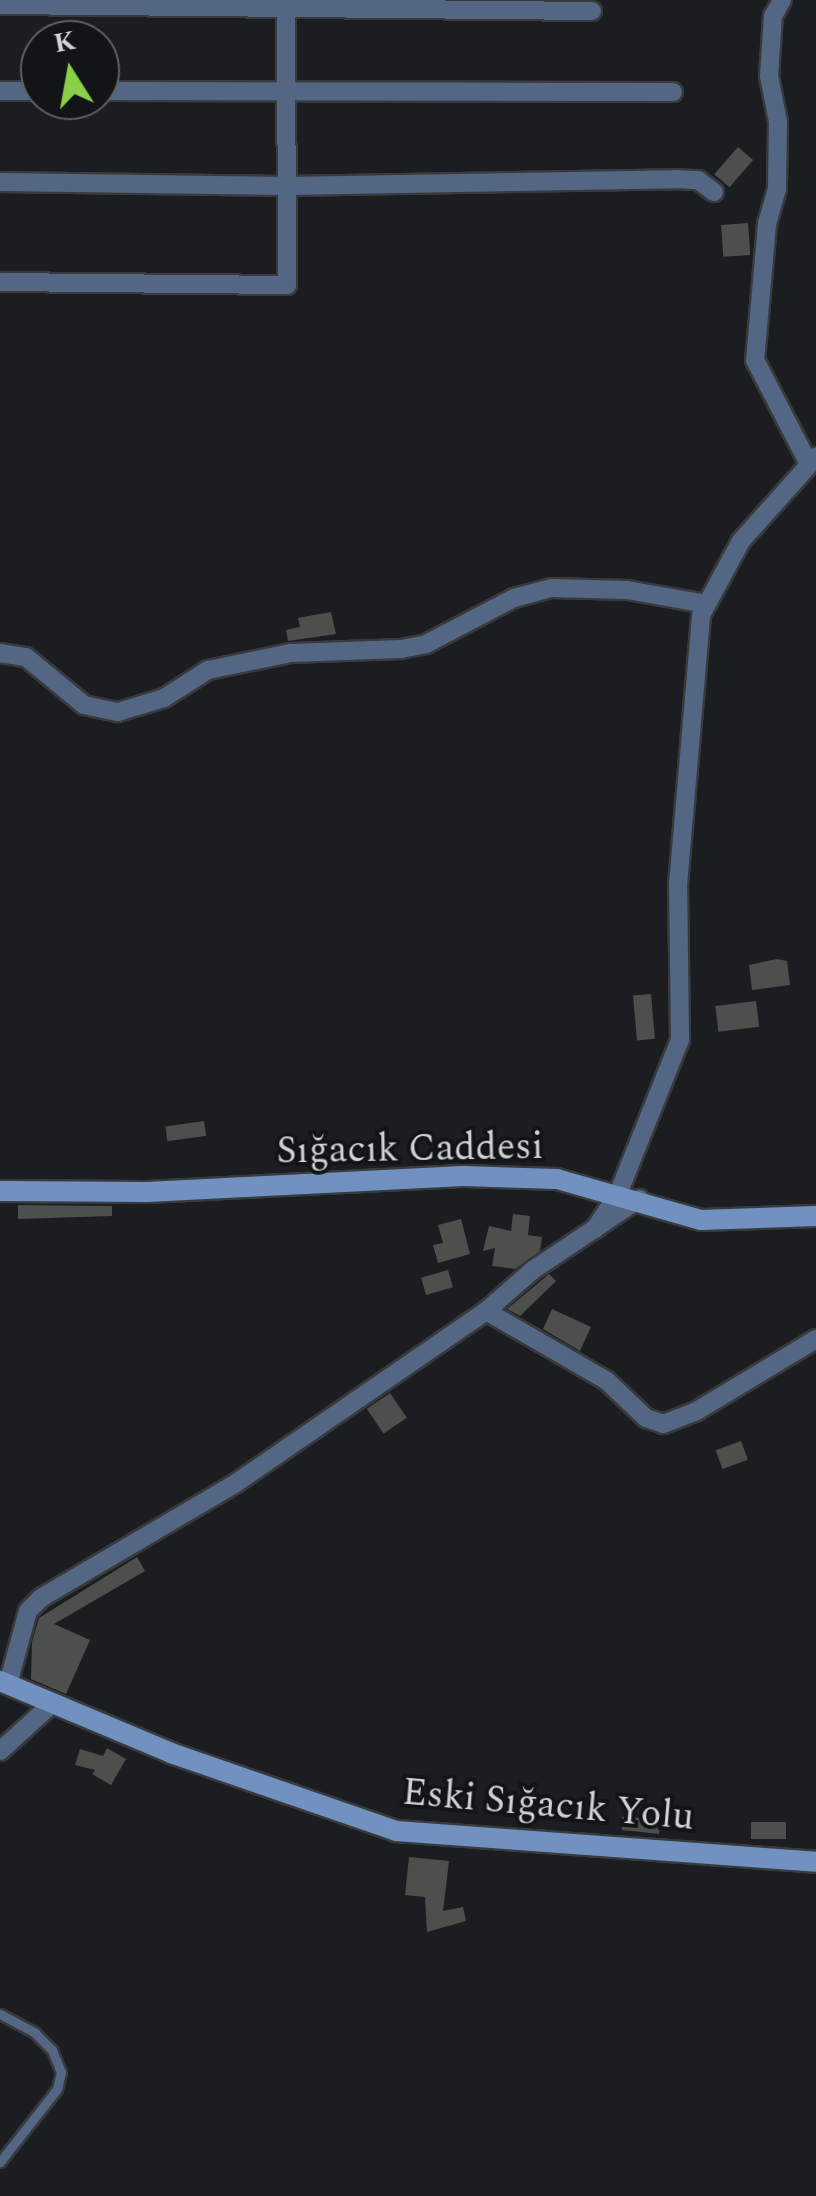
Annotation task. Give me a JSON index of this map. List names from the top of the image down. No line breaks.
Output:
{"streets":{"main road":["Sığacık Caddesi","Eski Sığacık Yolu"]},"north":"top"}
